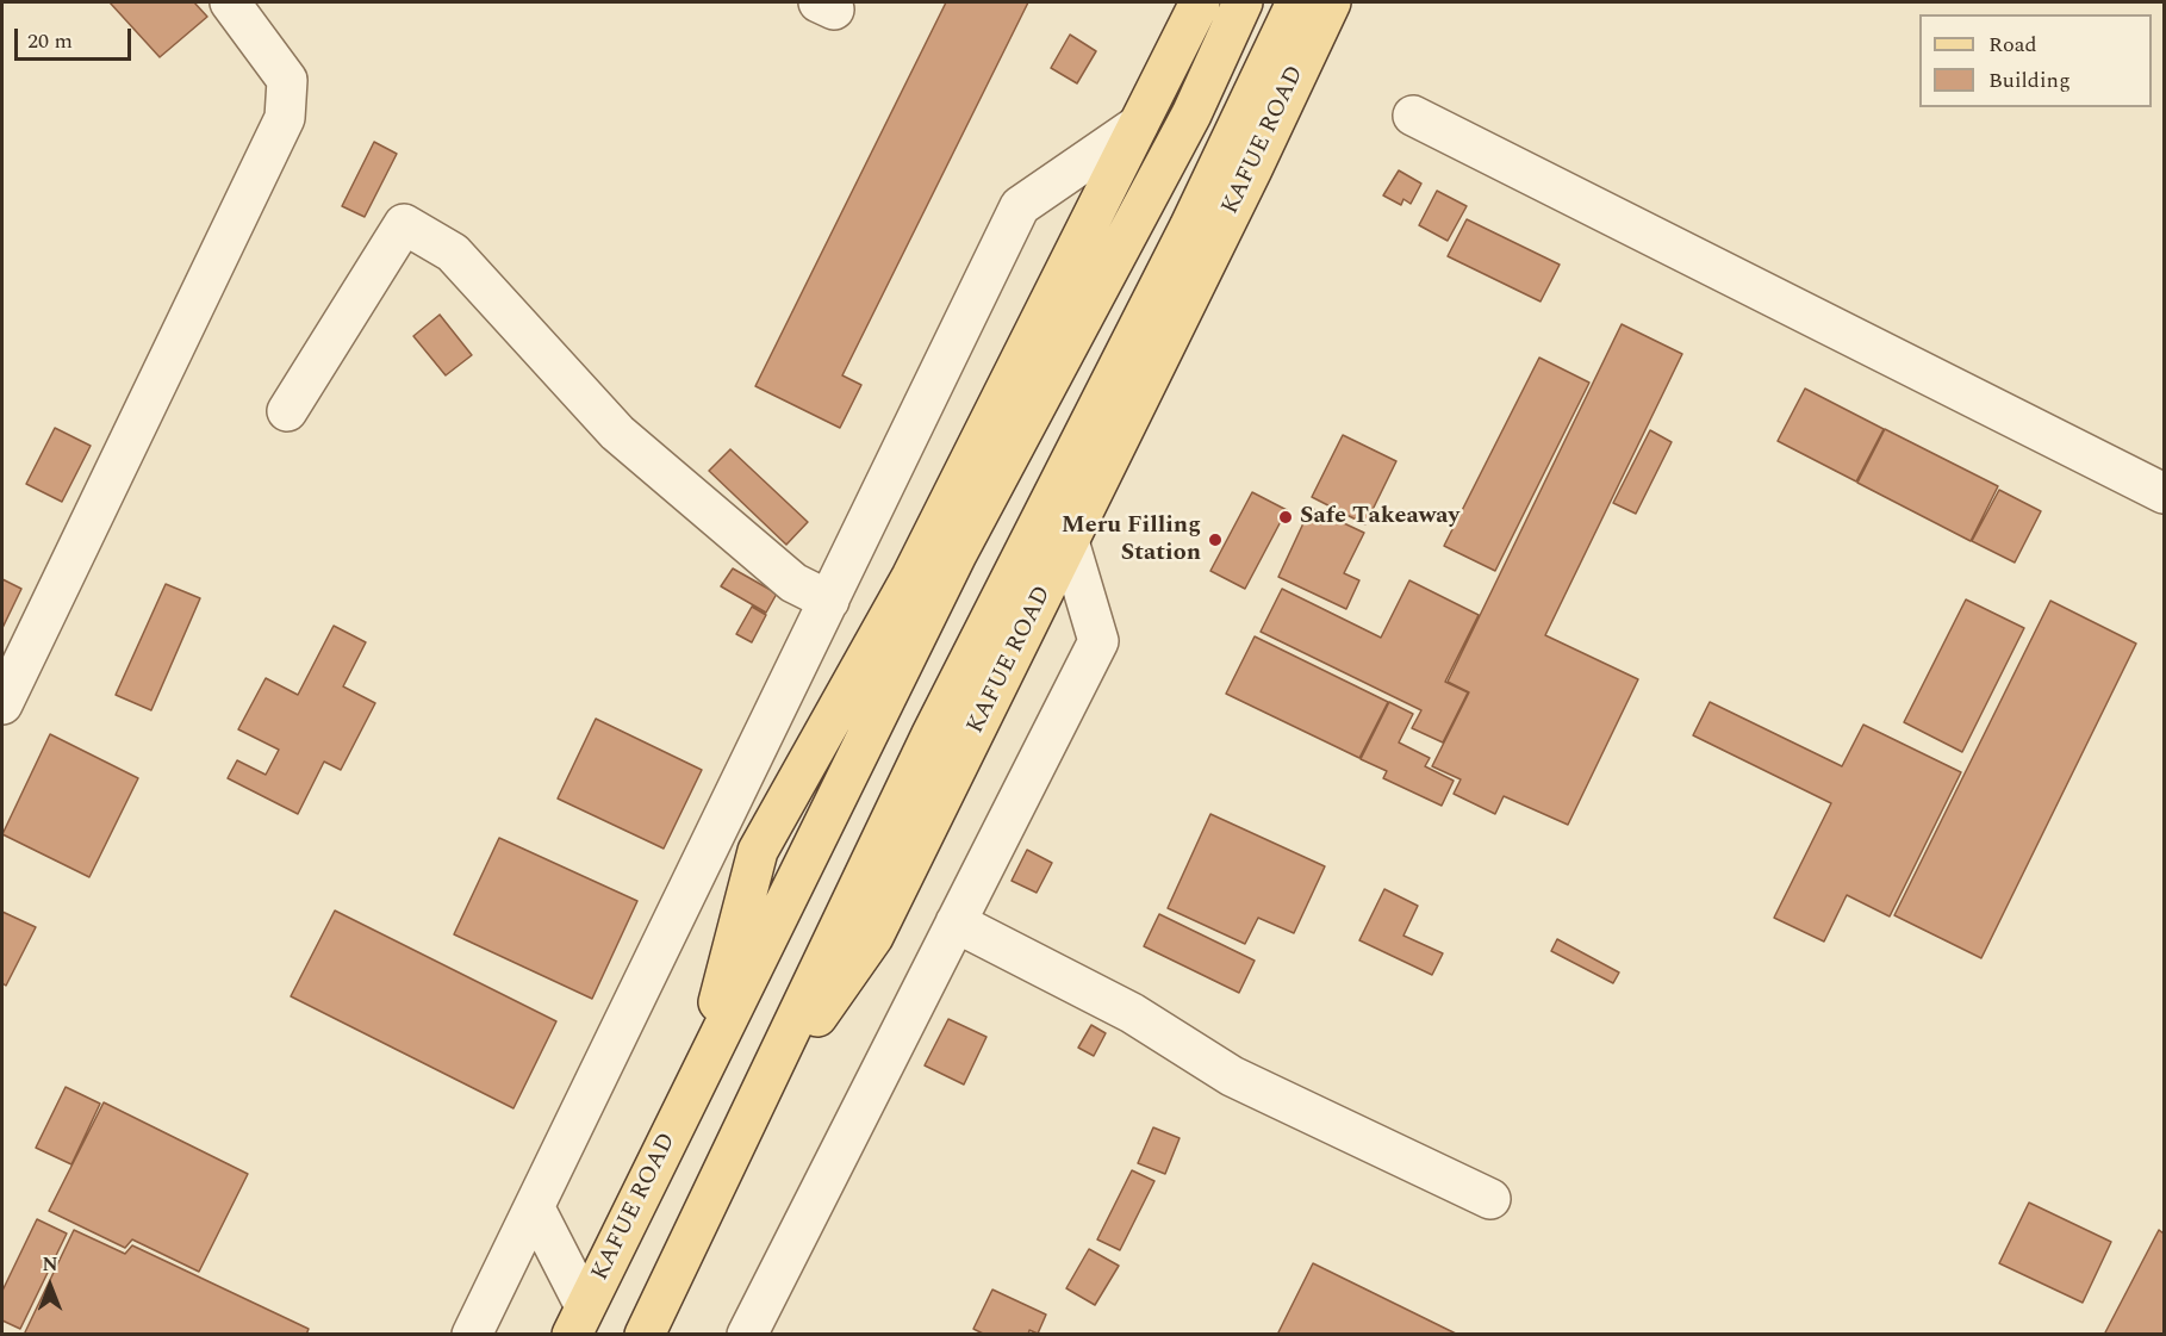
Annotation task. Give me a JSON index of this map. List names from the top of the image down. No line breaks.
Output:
{"streets":{"main road":["KAFUE ROAD"]},"places":["Safe Takeaway","Meru Filling Station"],"legend":["Road","Building"],"scale_bar":"20 m","north":"top"}
